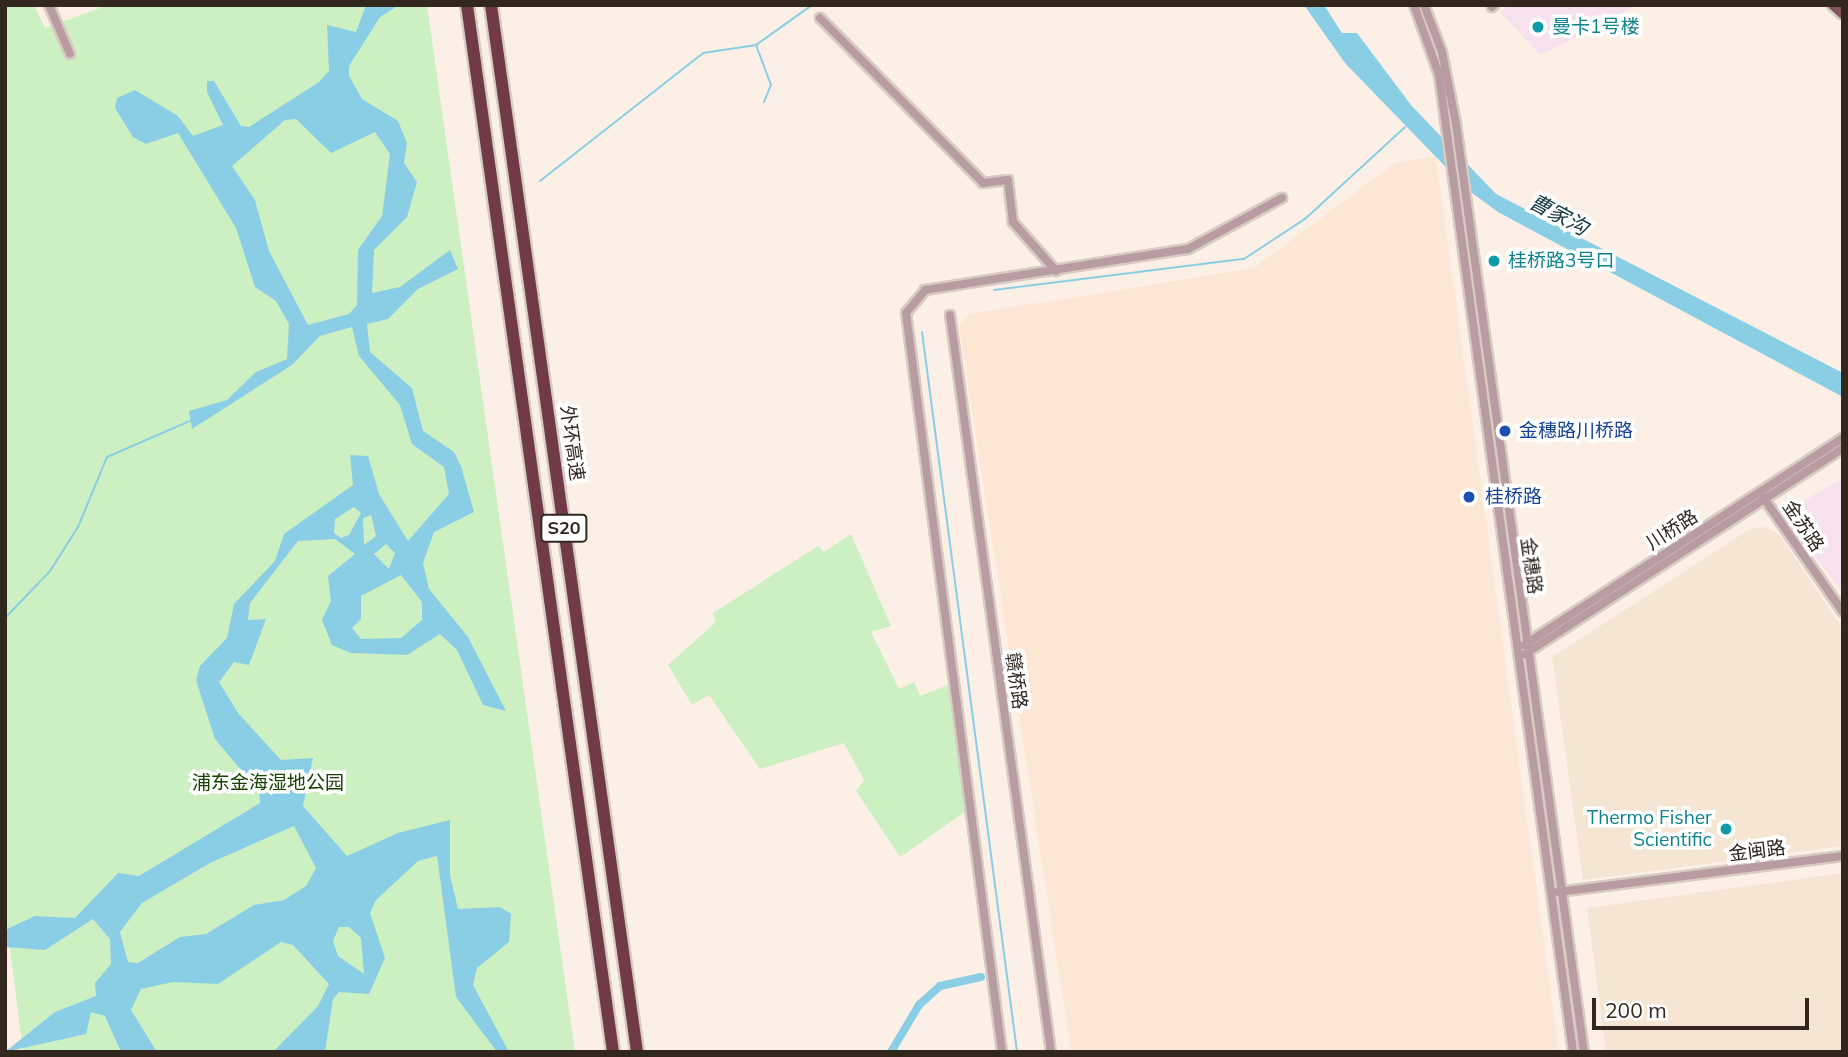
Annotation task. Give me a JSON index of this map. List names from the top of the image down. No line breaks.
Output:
{"streets":{"highway":["外环高速","S20"],"street":["金苏路","川桥路","金穗路","赣桥路","金闽路"]},"crossings":[["金苏路","川桥路"],["川桥路","金穗路"],["金穗路","金闽路"]],"water":["曹家沟"],"parks":["浦东金海湿地公园"],"places":["曼卡1号楼","桂桥路3号口","金穗路川桥路","桂桥路","Thermo Fisher Scientific"],"scale_bar":"200 m"}
